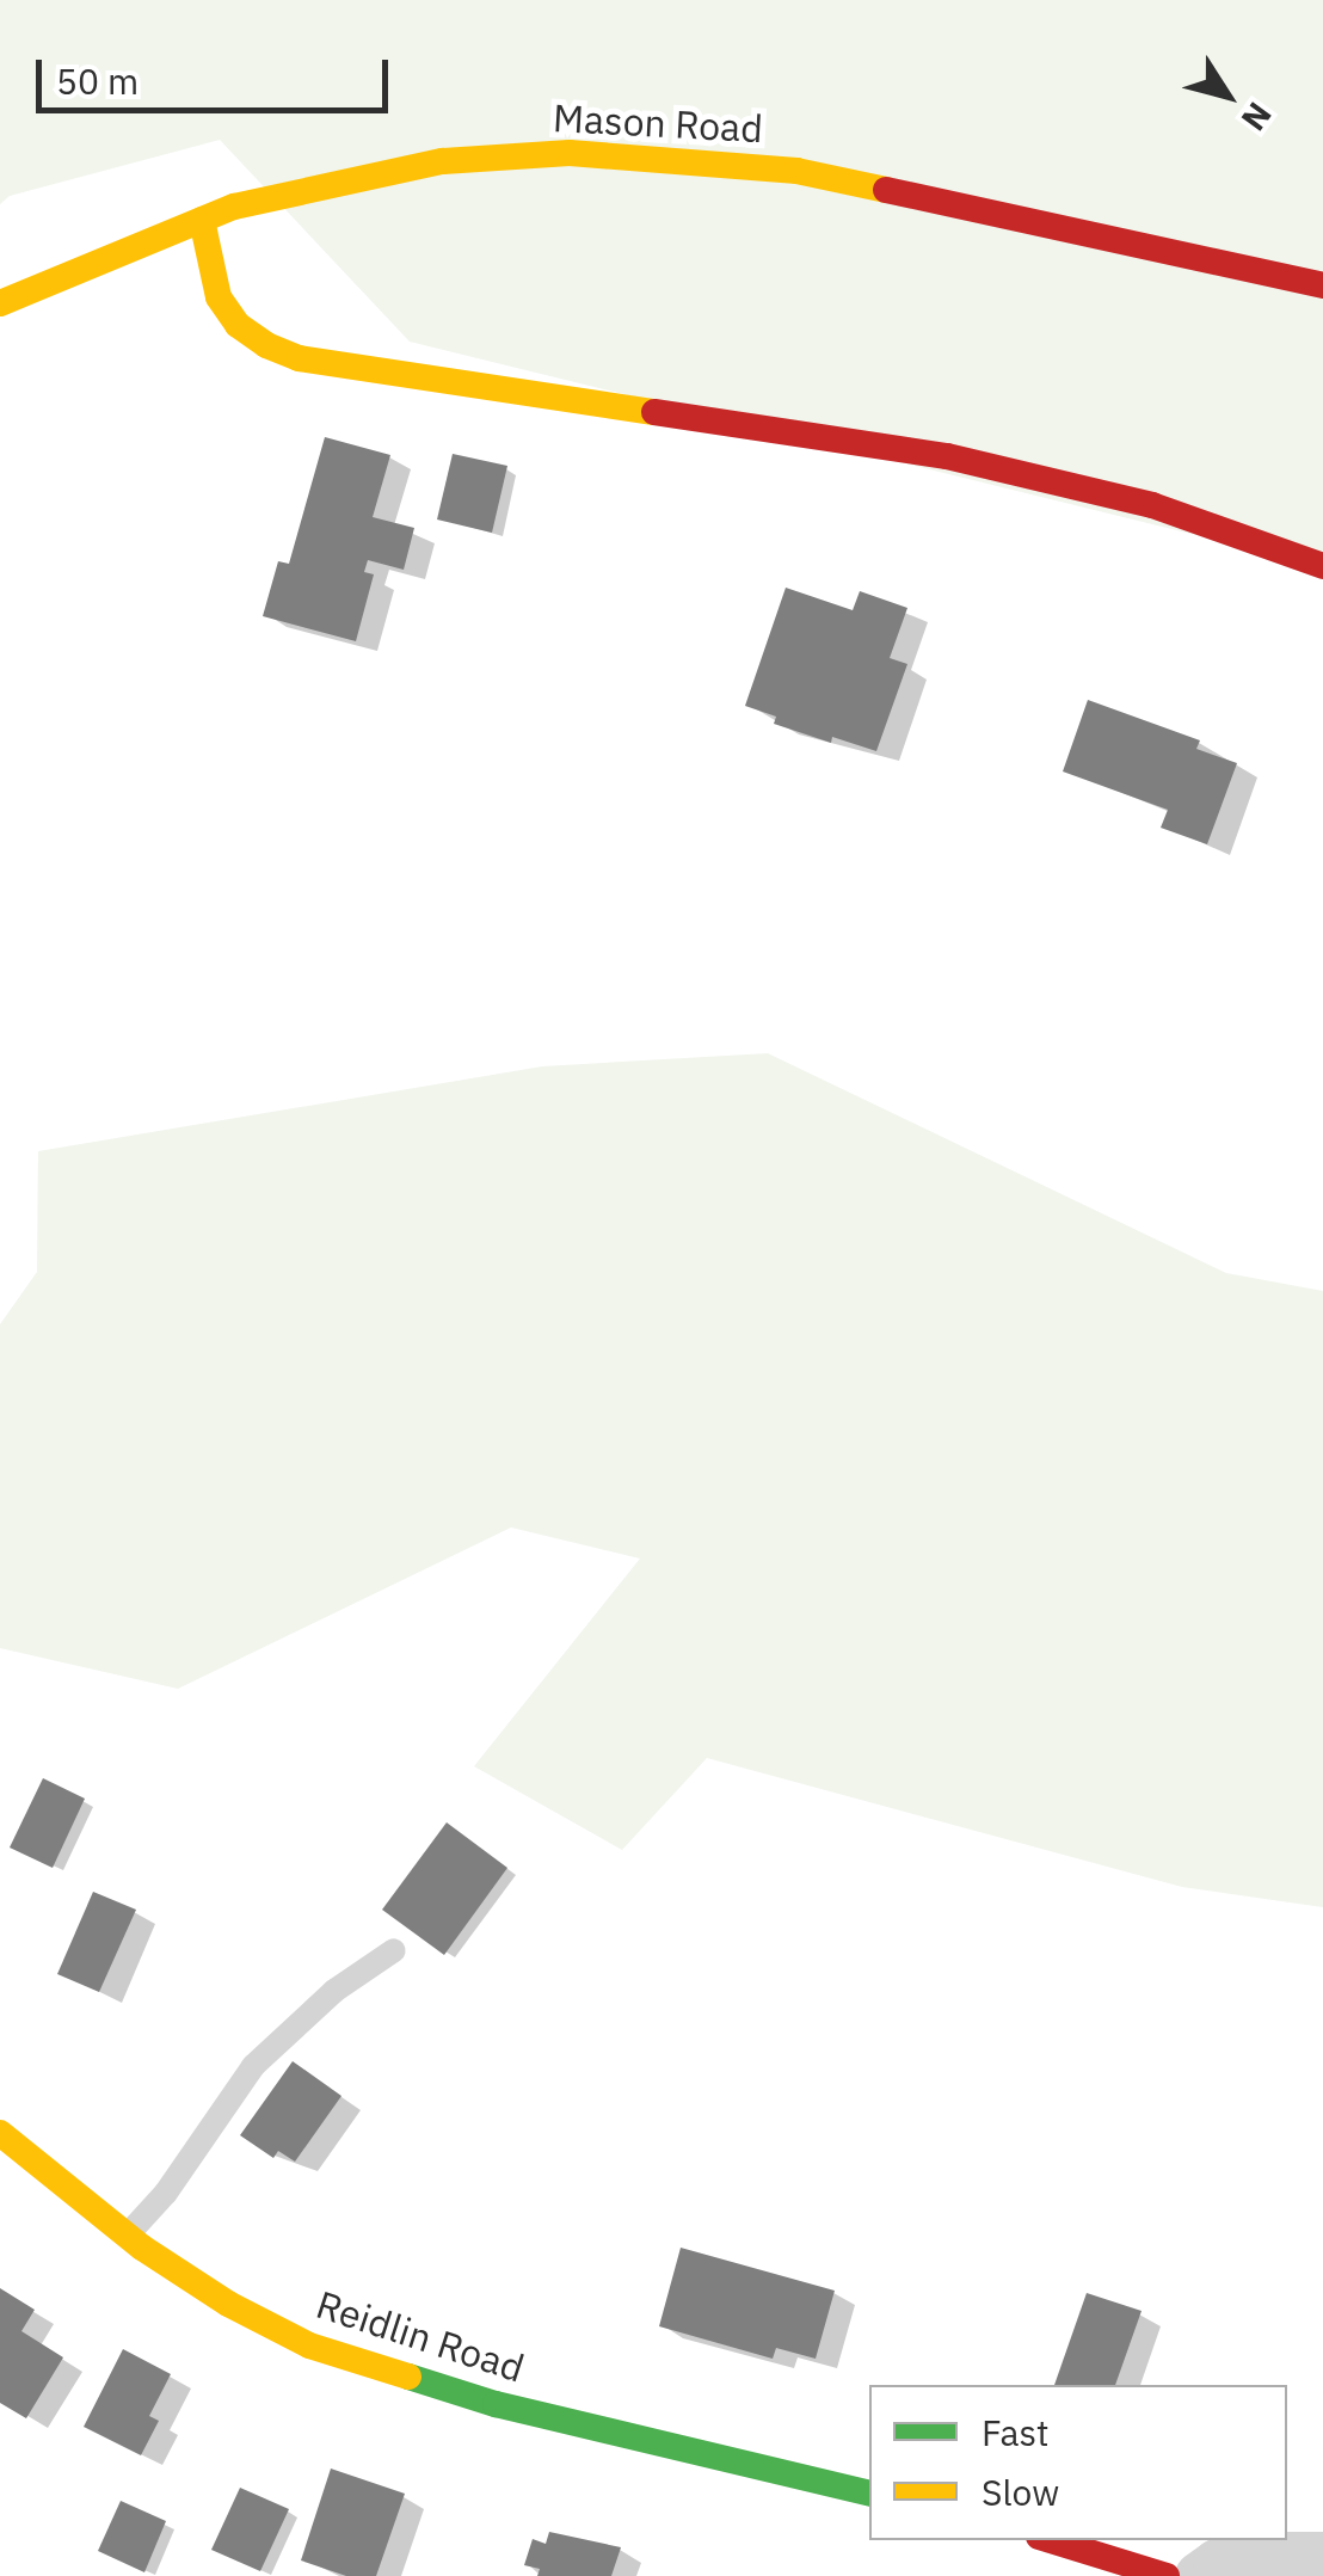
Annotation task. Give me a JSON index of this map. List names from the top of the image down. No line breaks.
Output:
{"streets":{"street":["Mason Road","Reidlin Road"]},"legend":["Fast","Slow"],"scale_bar":"50 m","north":"bottom right"}
